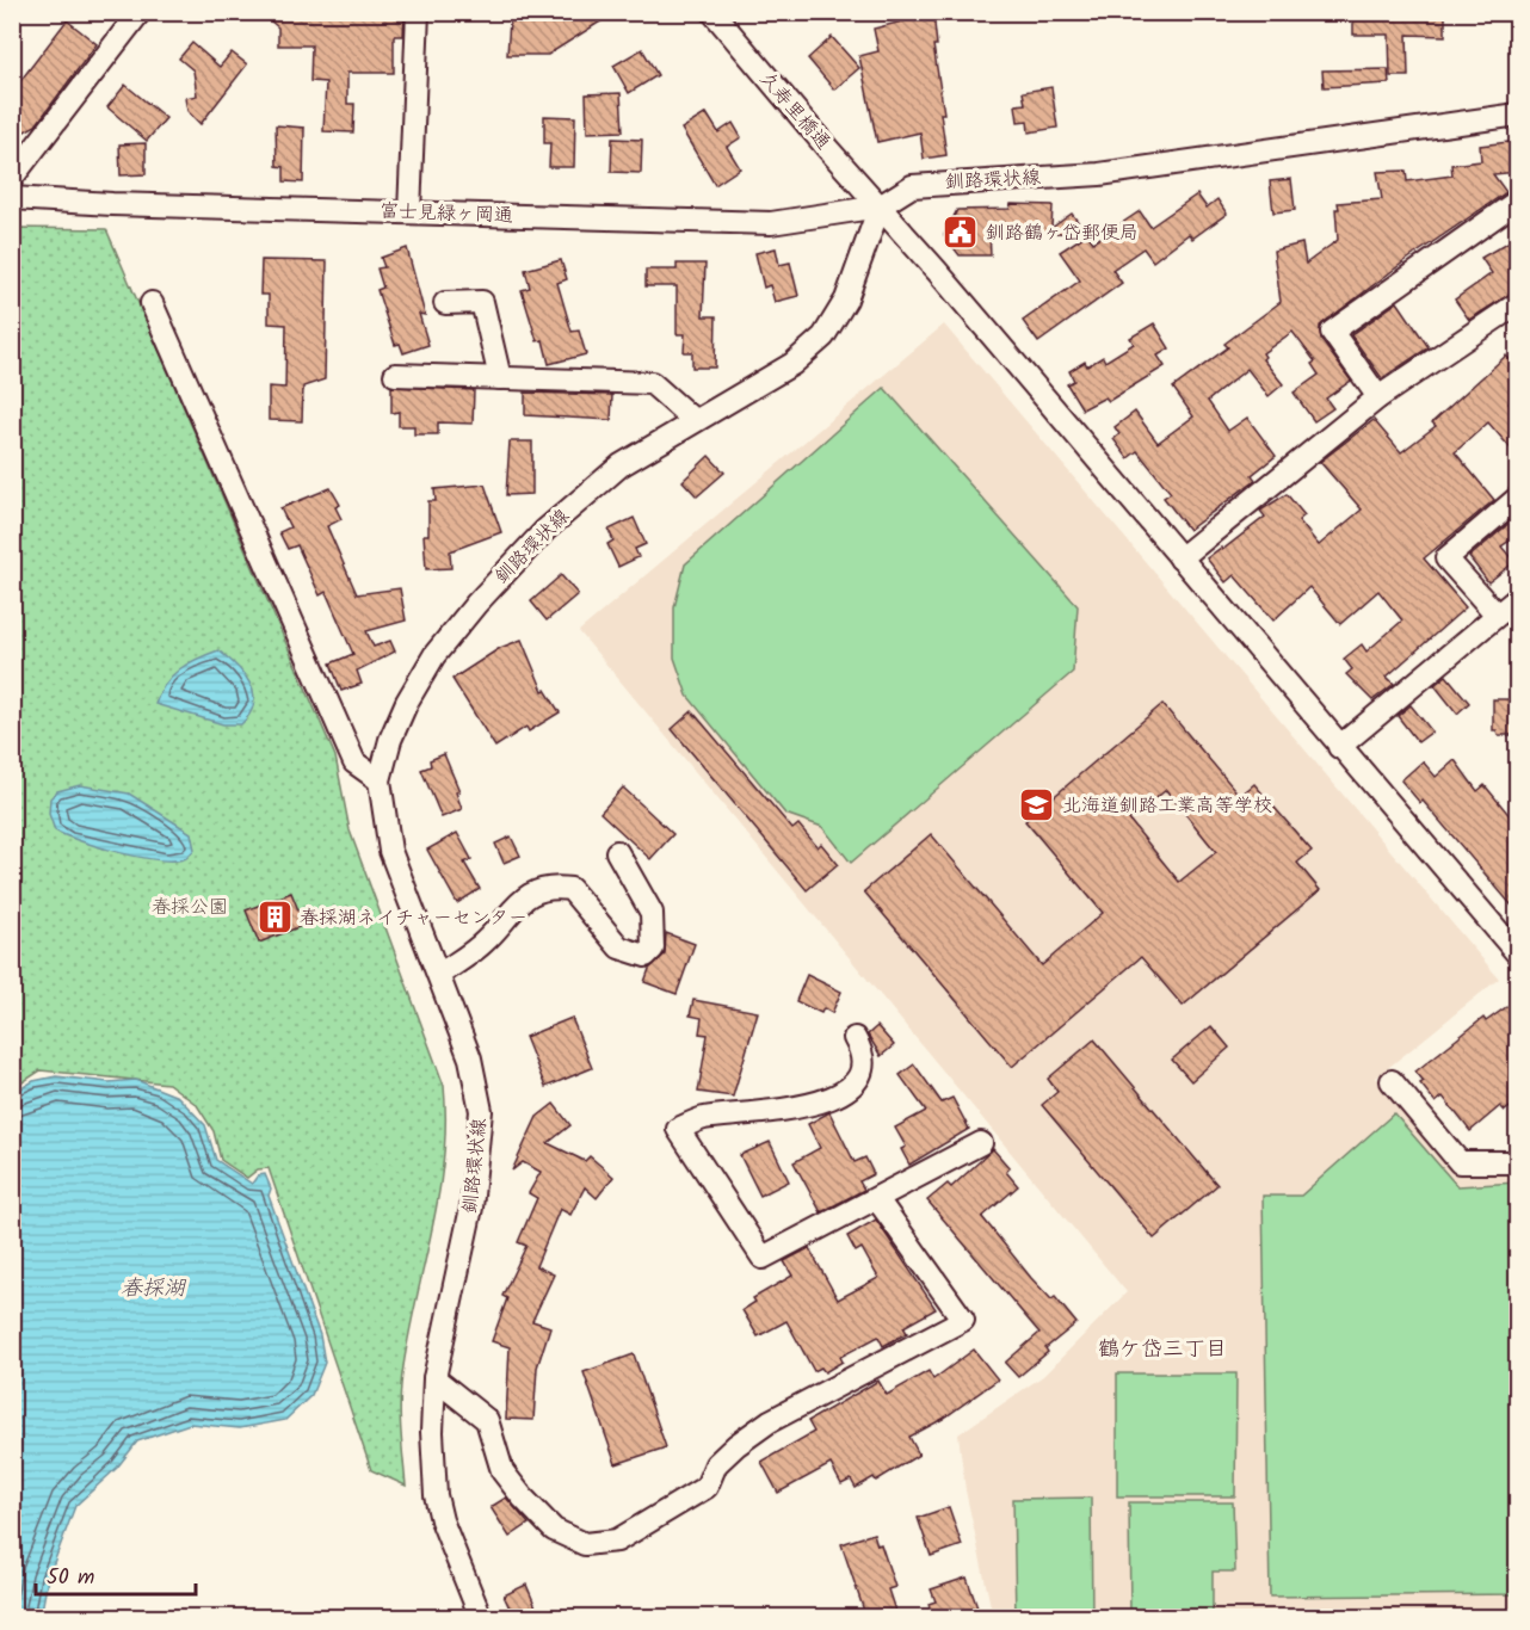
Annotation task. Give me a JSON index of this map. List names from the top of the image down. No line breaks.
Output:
{"streets":{"street":["久寿里橋通","釧路環状線","富士見緑ヶ岡通"]},"crossings":[["久寿里橋通","釧路環状線"],["久寿里橋通","富士見緑ヶ岡通"],["釧路環状線","富士見緑ヶ岡通"]],"districts":["鶴ケ岱三丁目"],"water":["春採湖"],"parks":["春採公園"],"places":{"public building":["釧路鶴ヶ岱郵便局"],"school or university":["北海道釧路工業高等学校"],"building":["春採湖ネイチャーセンター"]},"scale_bar":"50 m"}
